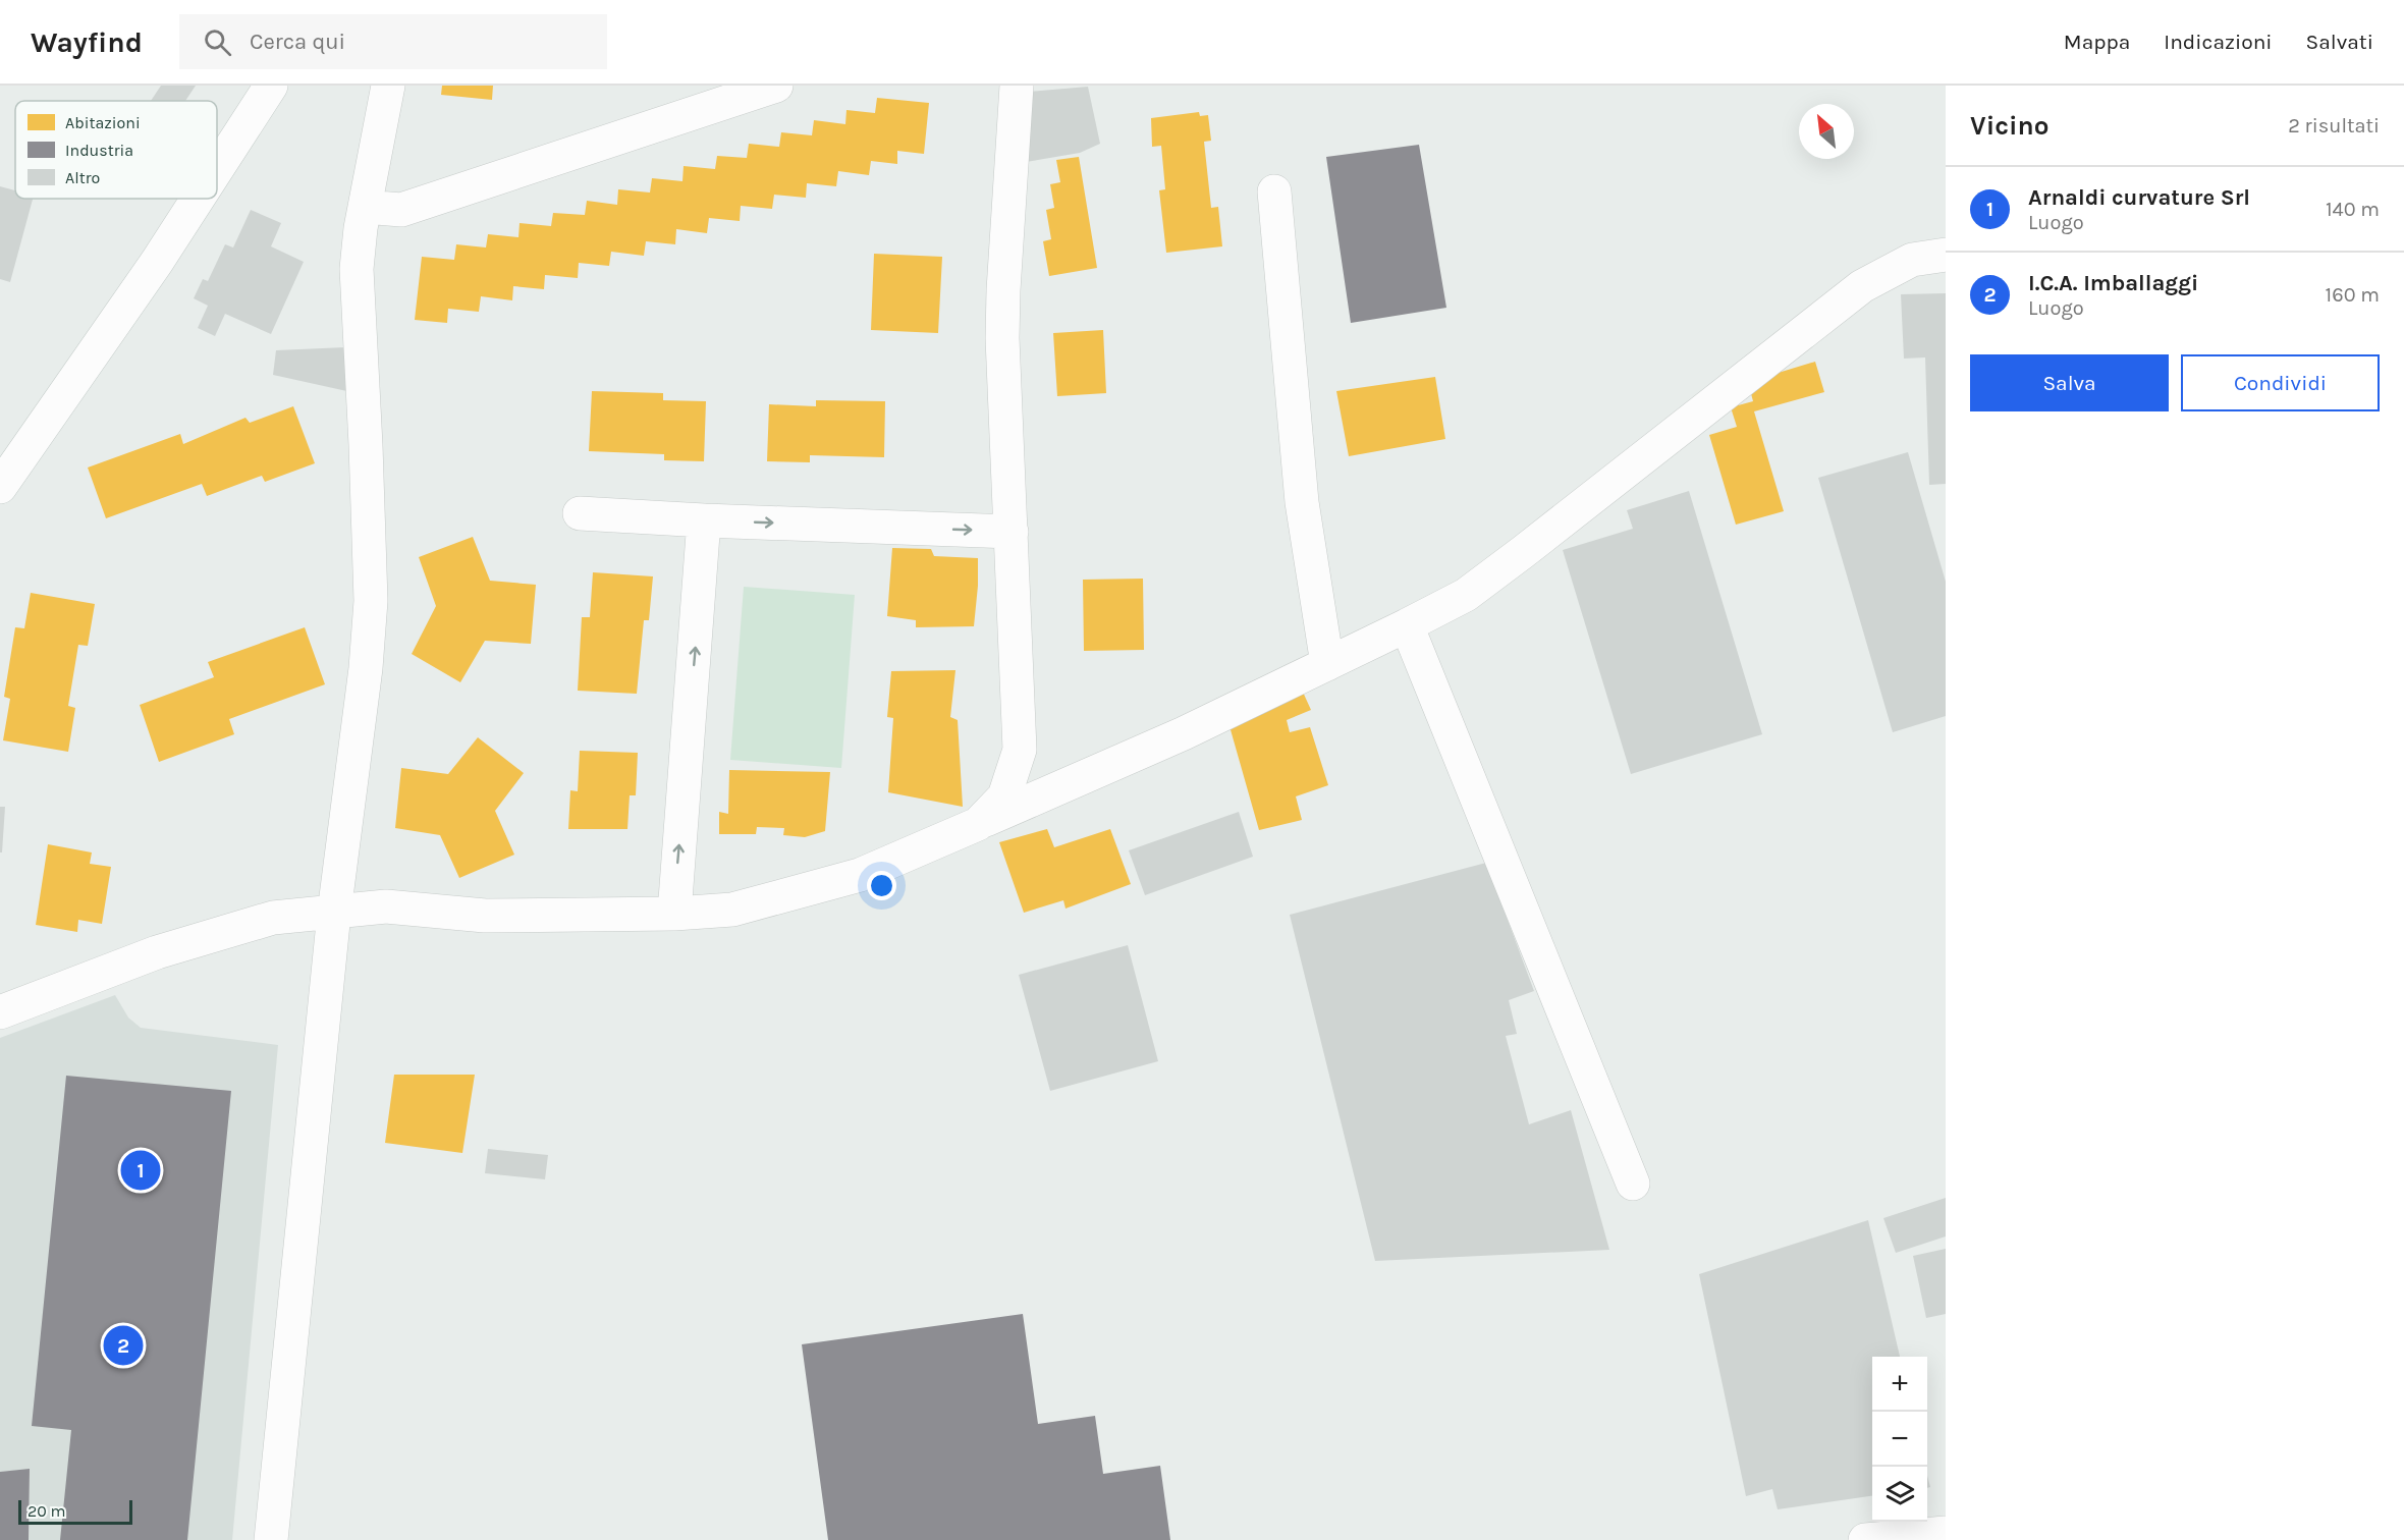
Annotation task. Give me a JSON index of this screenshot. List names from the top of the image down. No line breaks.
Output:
{"legend":["Abitazioni","Industria","Altro"],"scale_bar":"20 m","north":"top left","page":{"header":"Wayfind","search":"Cerca qui","nav":["Mappa","Indicazioni","Salvati"],"heading":["Vicino","2 risultati"],"list":[{"mark":"1","name":"Arnaldi curvature Srl","note":"Luogo","value":"140 m"},{"mark":"2","name":"I.C.A. Imballaggi","note":"Luogo","value":"160 m"}],"buttons":["Salva","Condividi"],"pins":["1","2"],"map_buttons":["+","−"],"scale":"20 m"}}
